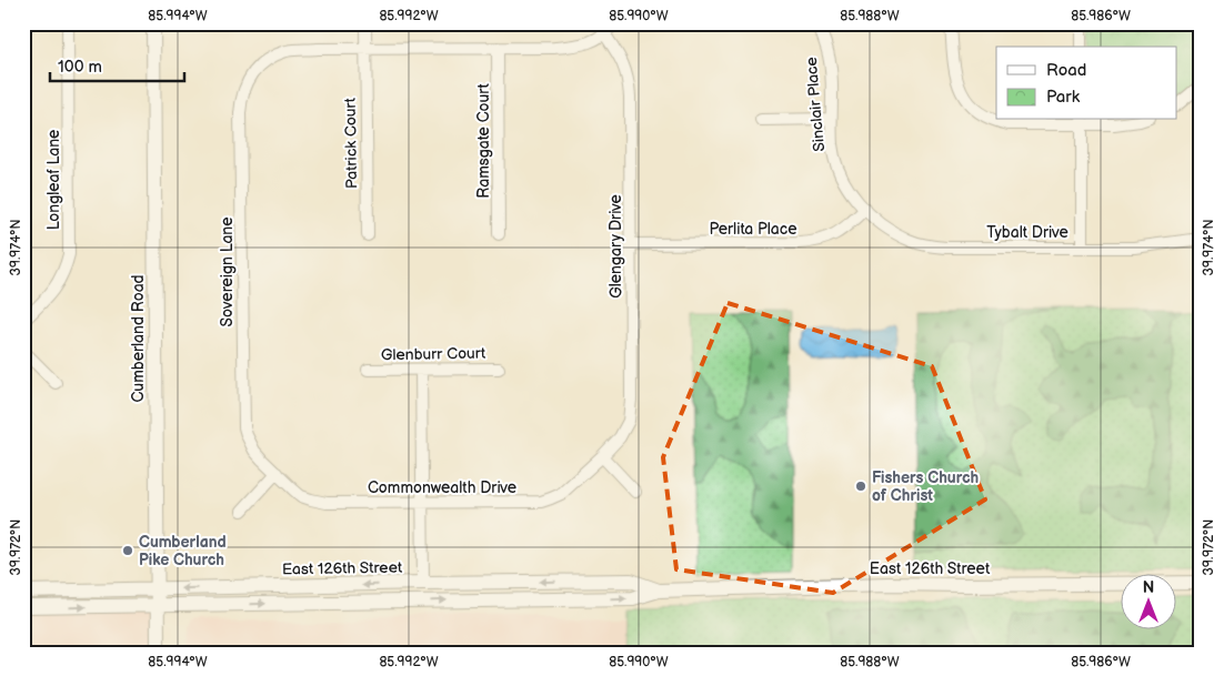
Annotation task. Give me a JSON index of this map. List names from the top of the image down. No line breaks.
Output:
{"streets":{"main road":["Cumberland Road","East 126th Street"],"street":["Sinclair Place","Ramsgate Court","Patrick Court","Longleaf Lane","Perlita Place","Tybalt Drive","Glengary Drive","Sovereign Lane","Glenburr Court","Commonwealth Drive"]},"crossings":[["Sinclair Place","Perlita Place"],["Sinclair Place","Tybalt Drive"],["Patrick Court","Sovereign Lane"],["Perlita Place","Tybalt Drive"],["Perlita Place","Glengary Drive"],["Glengary Drive","Commonwealth Drive"],["Sovereign Lane","Commonwealth Drive"],["Cumberland Road","East 126th Street"]],"places":["Fishers Church of Christ","Cumberland Pike Church"],"legend":["Road","Park"],"scale_bar":"100 m","north":"top","coordinates":["85.994°W","85.992°W","85.990°W","85.988°W","85.986°W","39.974°N","39.972°N"]}
